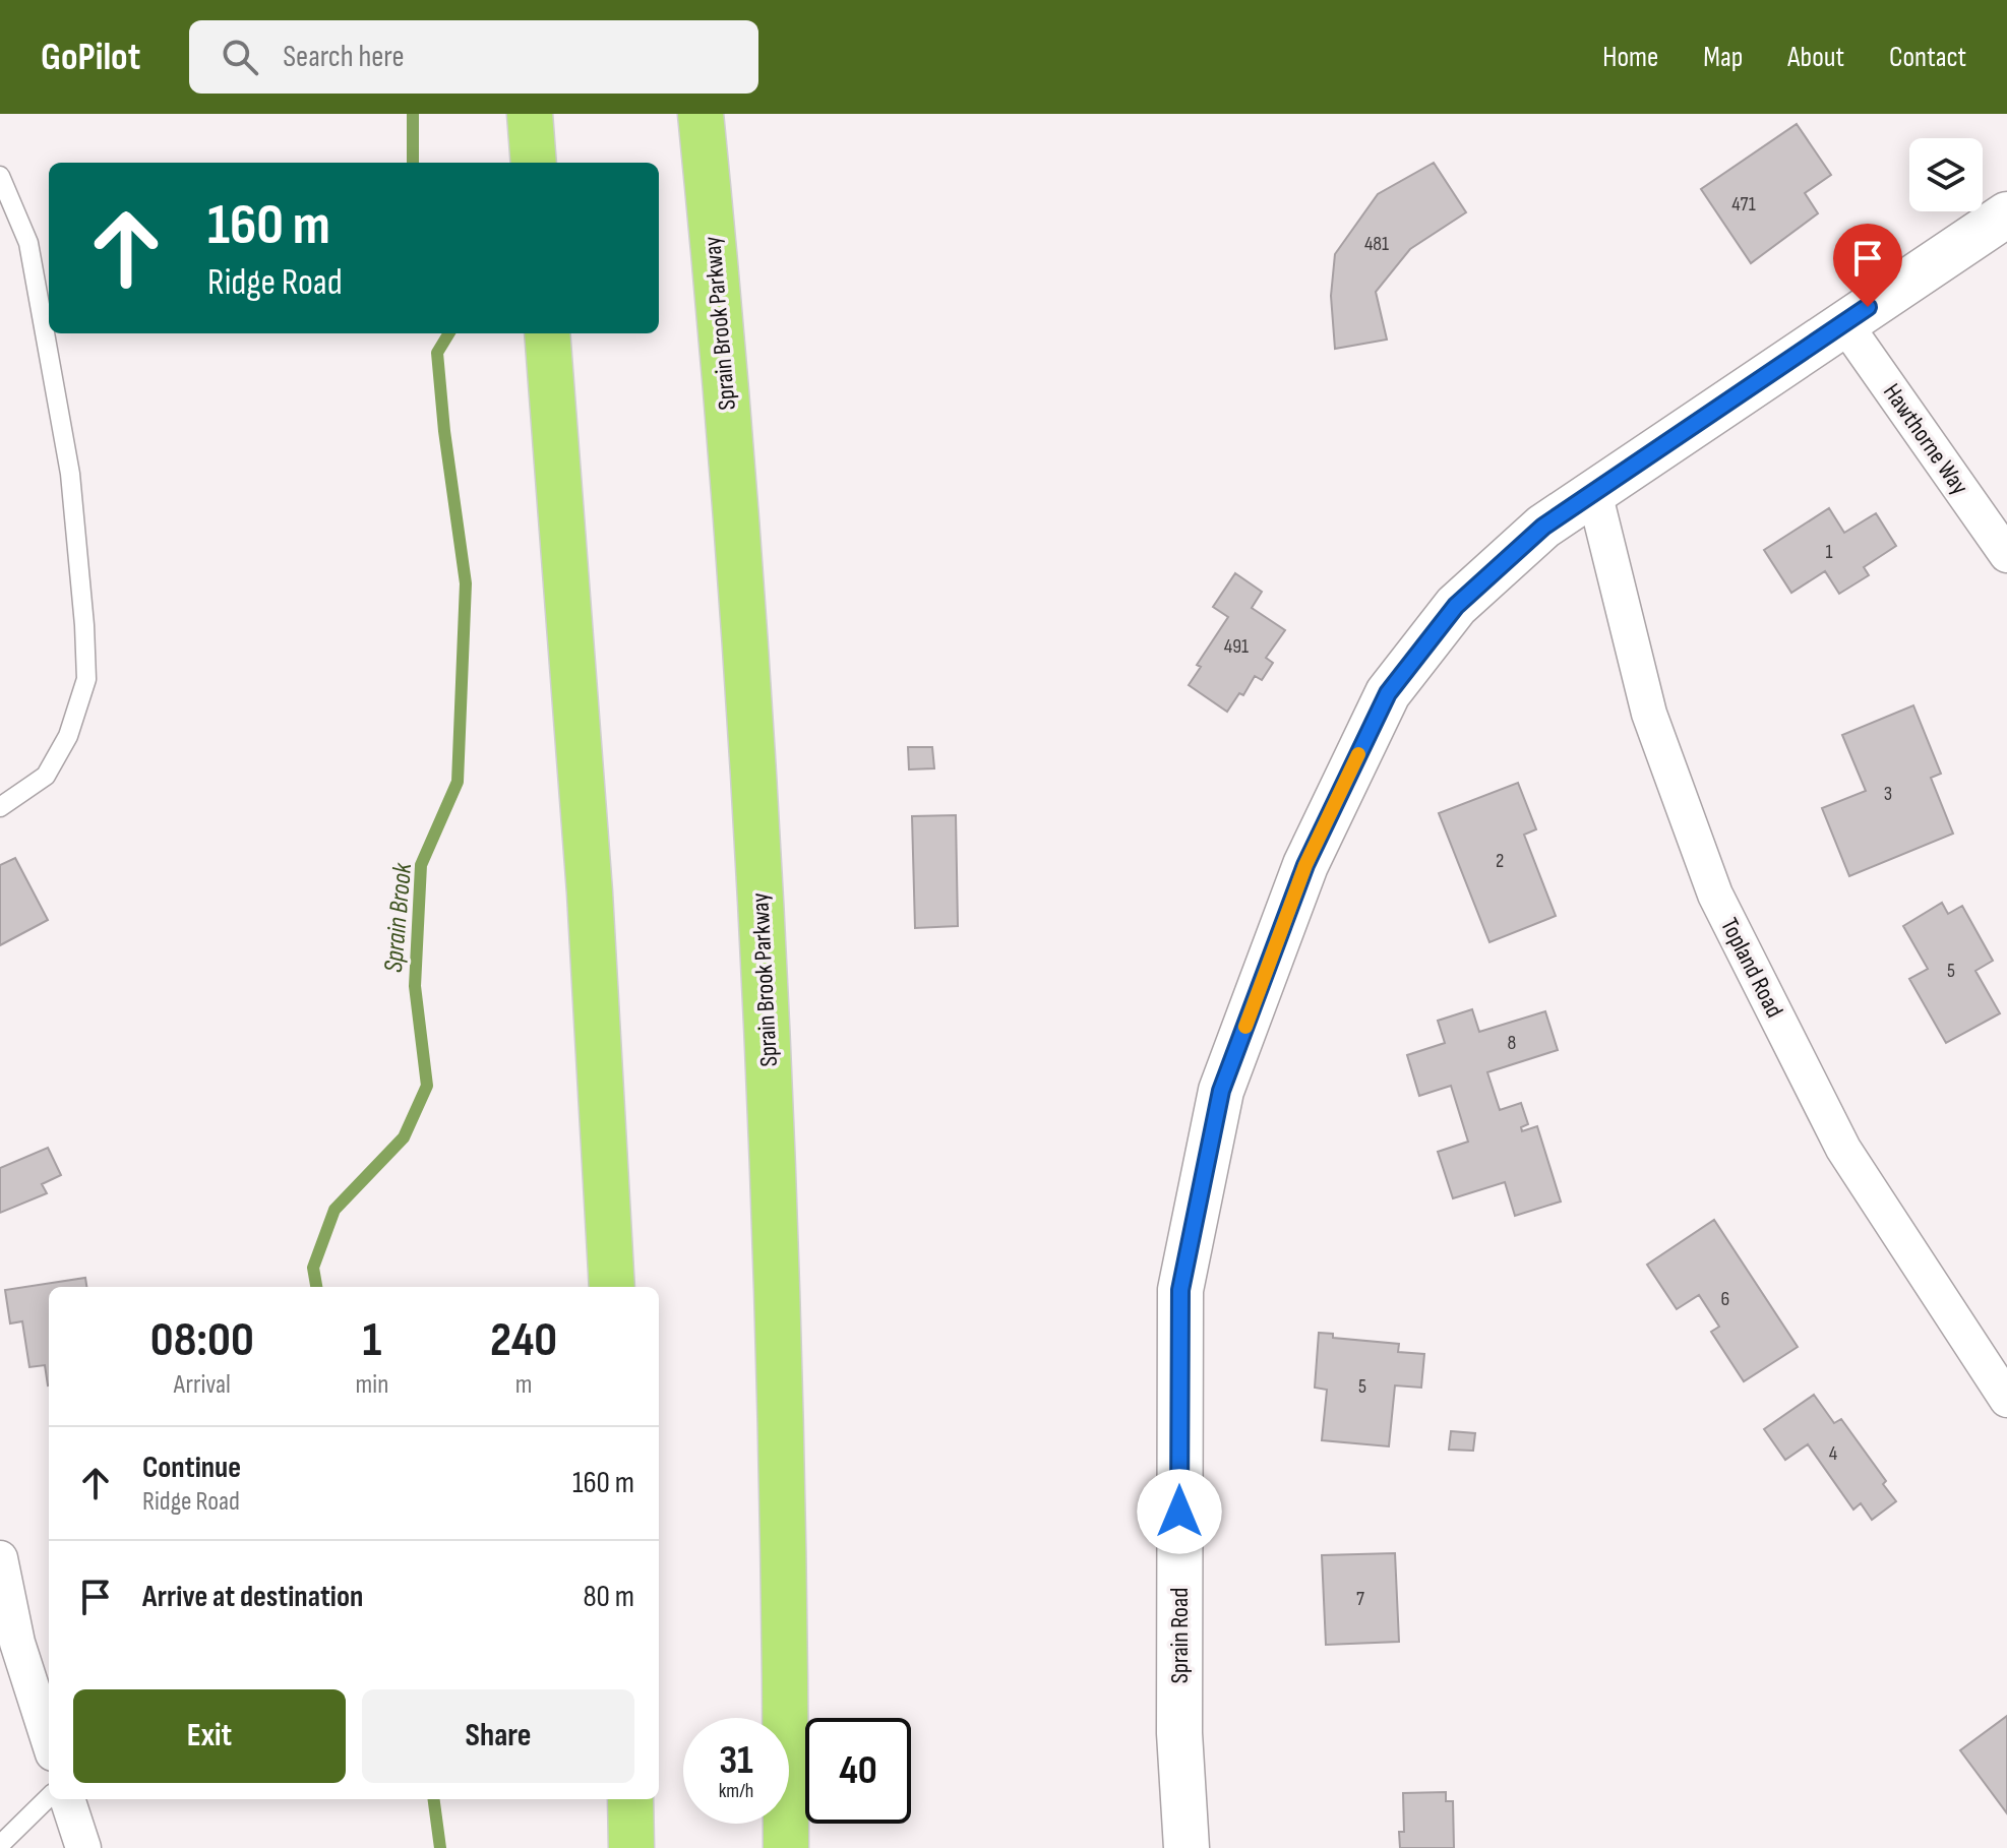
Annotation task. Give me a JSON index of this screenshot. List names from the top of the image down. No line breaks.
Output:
{"streets":{"highway":["Sprain Brook Parkway"],"street":["Hawthorne Way","Topland Road","Sprain Road"]},"crossings":[["Hawthorne Way","Sprain Road"],["Topland Road","Sprain Road"]],"water":["Sprain Brook"],"house_numbers":["471","481","1","491","3","2","5","8","6","5","4","7"],"page":{"header":"GoPilot","search":"Search here","nav":["Home","Map","About","Contact"],"turn":["160 m","Ridge Road"],"eta":["08:00","Arrival","1","min","240","m"],"list":[{"name":"Continue","note":"Ridge Road","value":"160 m"},{"name":"Arrive at destination","value":"80 m"}],"buttons":["Exit","Share"],"speed":"31 km/h","limit":"40"}}
